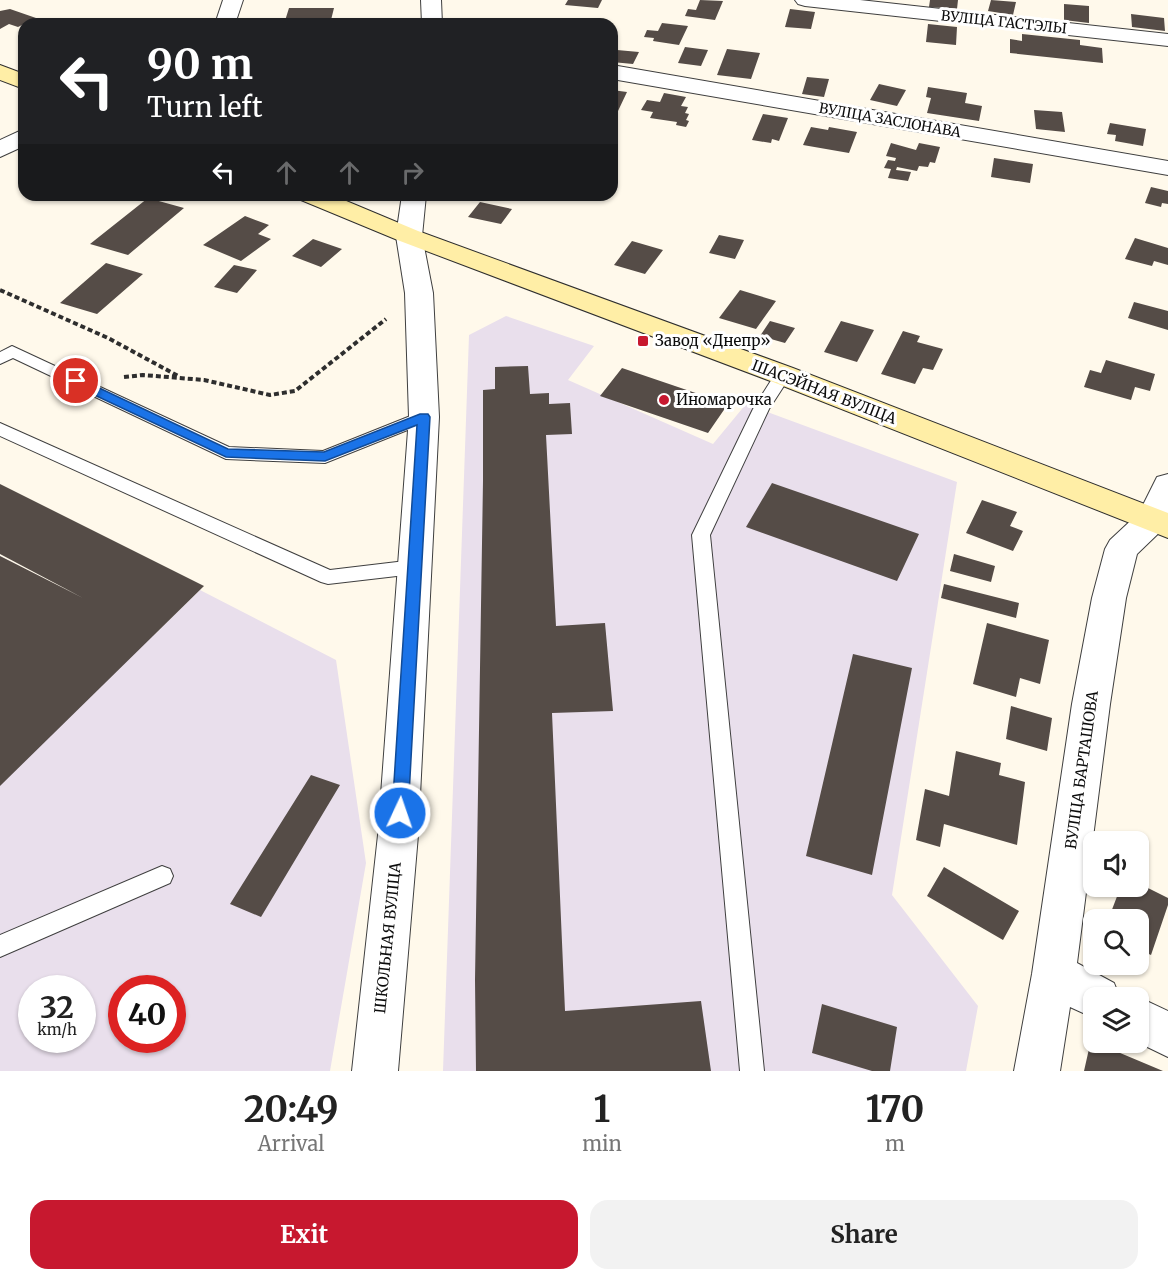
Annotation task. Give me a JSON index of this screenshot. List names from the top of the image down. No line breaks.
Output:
{"streets":{"main road":["ШАСЭЙНАЯ ВУЛІЦА"],"street":["ВУЛІЦА ГАСТЭЛЫ","ВУЛІЦА ЗАСЛОНАВА","ВУЛІЦА БАРТАШОВА","ШКОЛЬНАЯ ВУЛІЦА"]},"crossings":[["ШАСЭЙНАЯ ВУЛІЦА","ВУЛІЦА БАРТАШОВА"],["ШАСЭЙНАЯ ВУЛІЦА","ШКОЛЬНАЯ ВУЛІЦА"]],"places":{"transit":["Завод «Днепр»"],"other":["Иномарочка"]},"page":{"turn":["90 m","Turn left"],"speed":"32 km/h","limit":"40","eta":["20:49","Arrival","1","min","170","m"],"buttons":["Exit","Share"]}}
